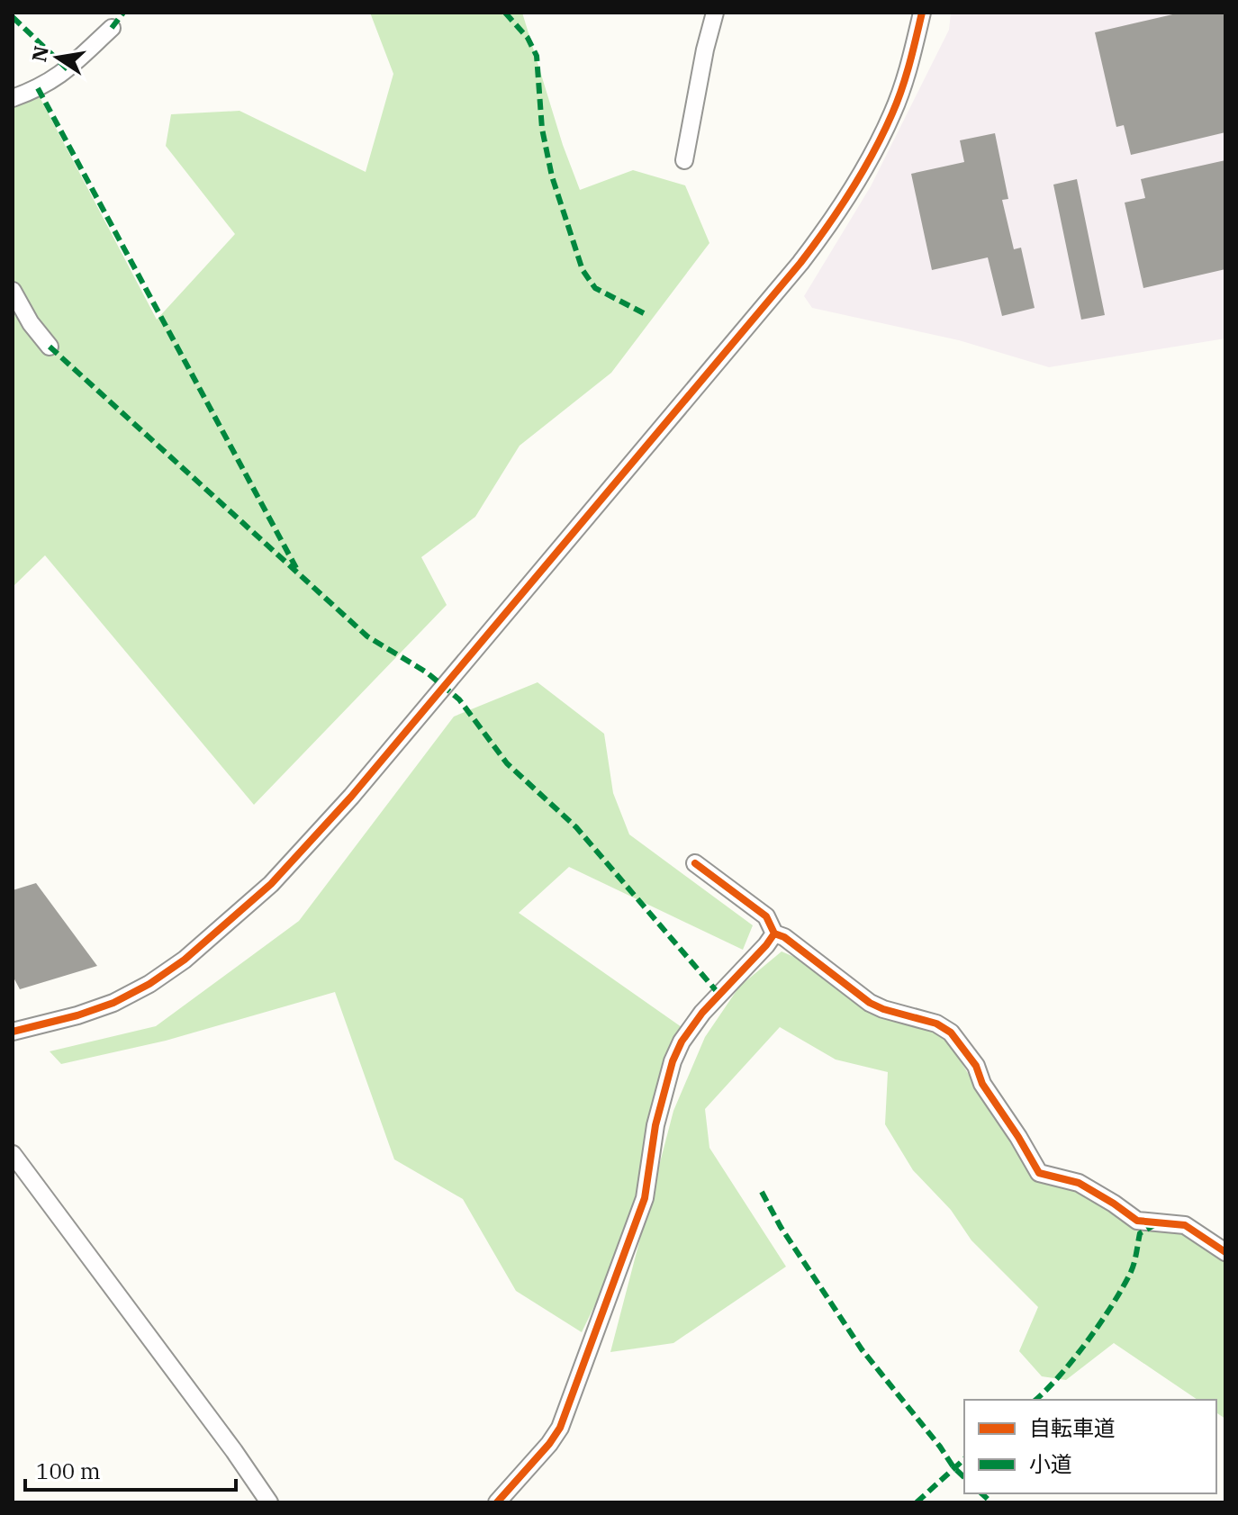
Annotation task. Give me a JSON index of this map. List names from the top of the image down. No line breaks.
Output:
{"legend":["自転車道","小道"],"scale_bar":"100 m","north":"left"}
